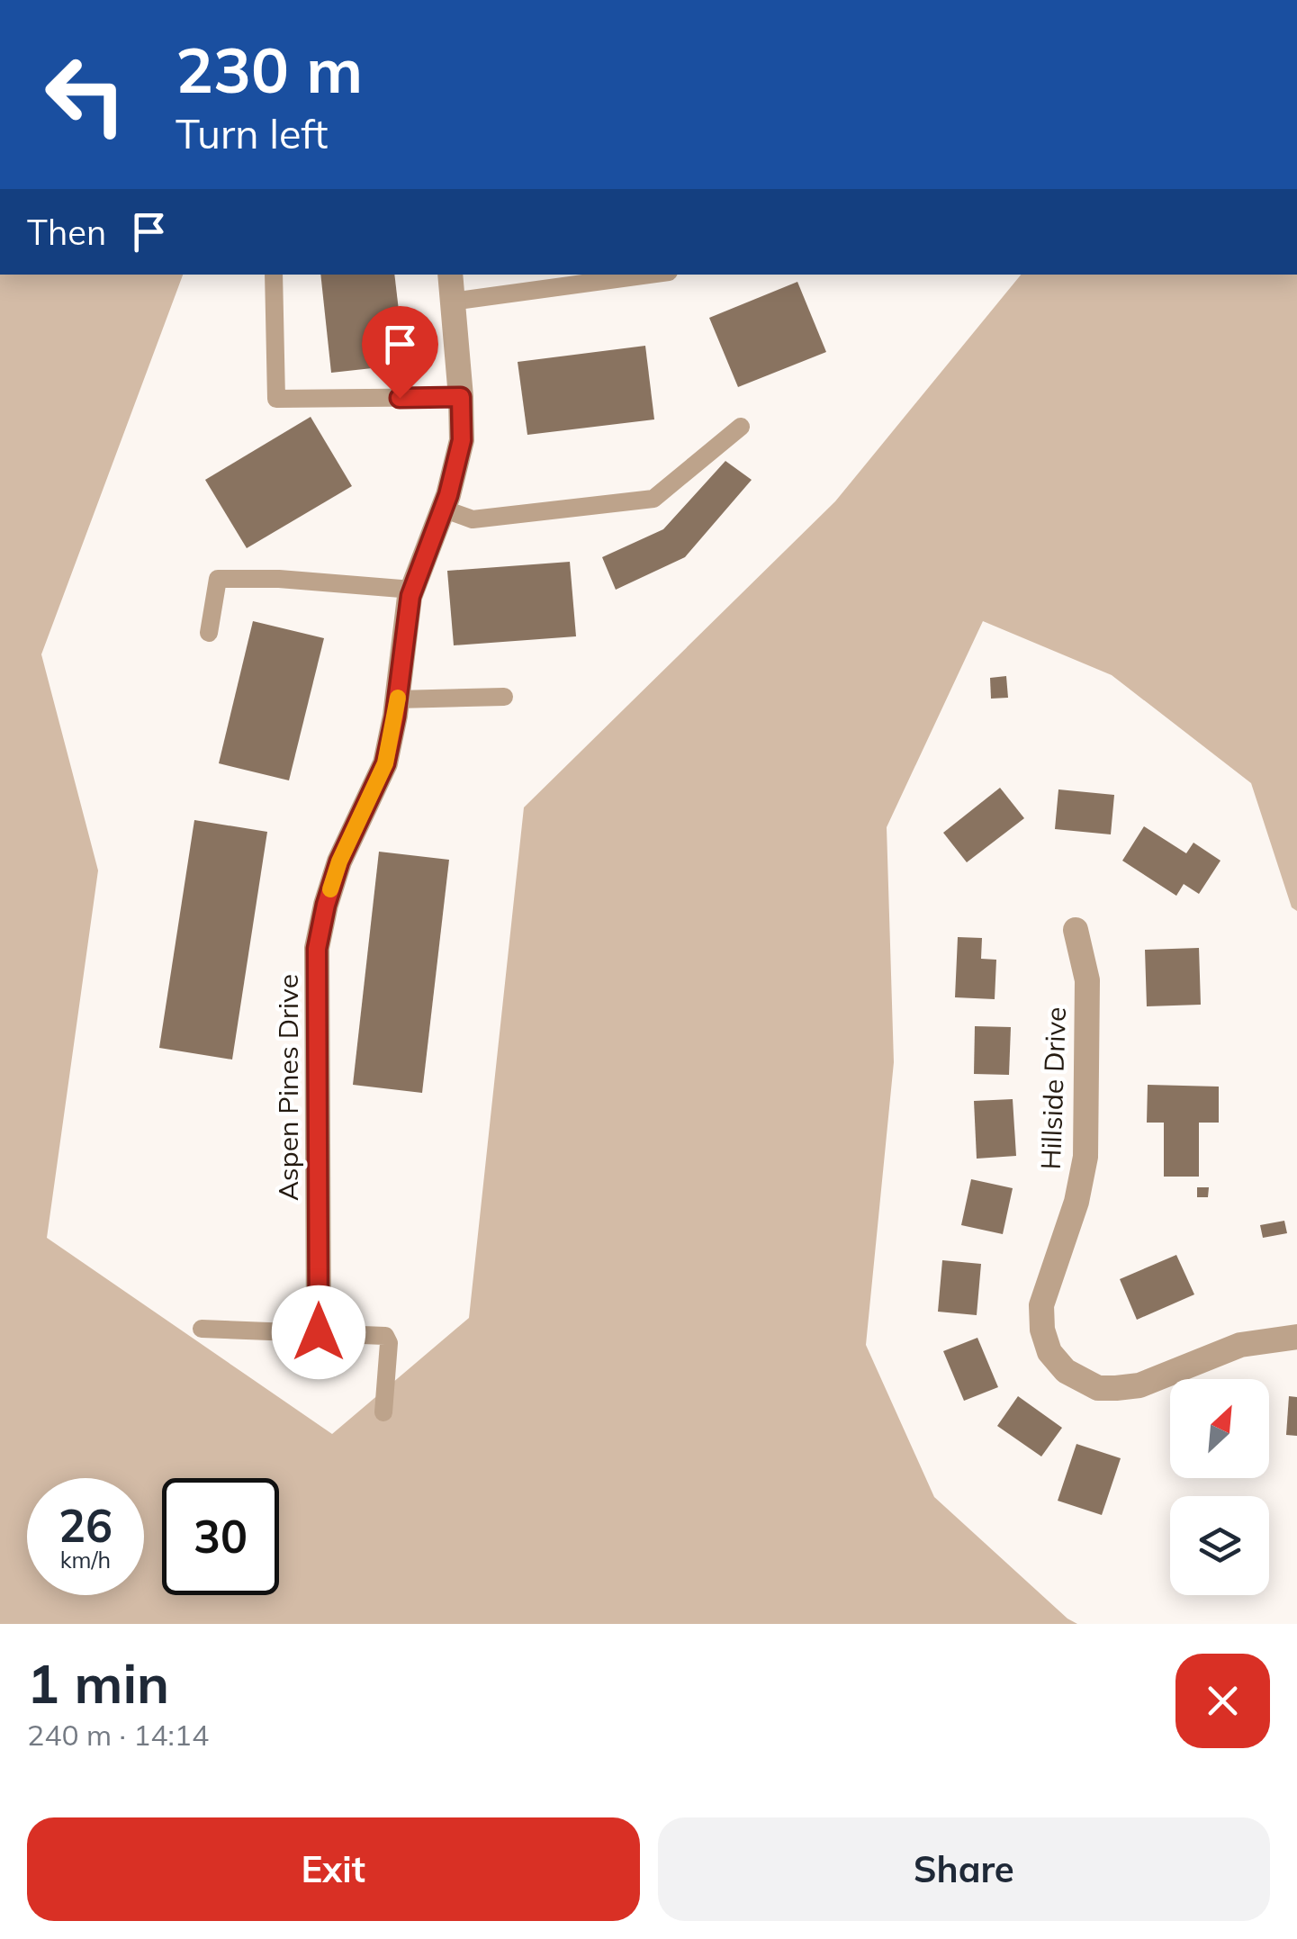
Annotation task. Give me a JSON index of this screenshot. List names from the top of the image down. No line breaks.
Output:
{"streets":{"street":["Aspen Pines Drive","Hillside Drive"]},"north":"top right","page":{"turn":["230 m","Turn left"],"then":"Then","speed":"26 km/h","limit":"30","heading":["1 min","240 m · 14:14"],"buttons":["Exit","Share"]}}
